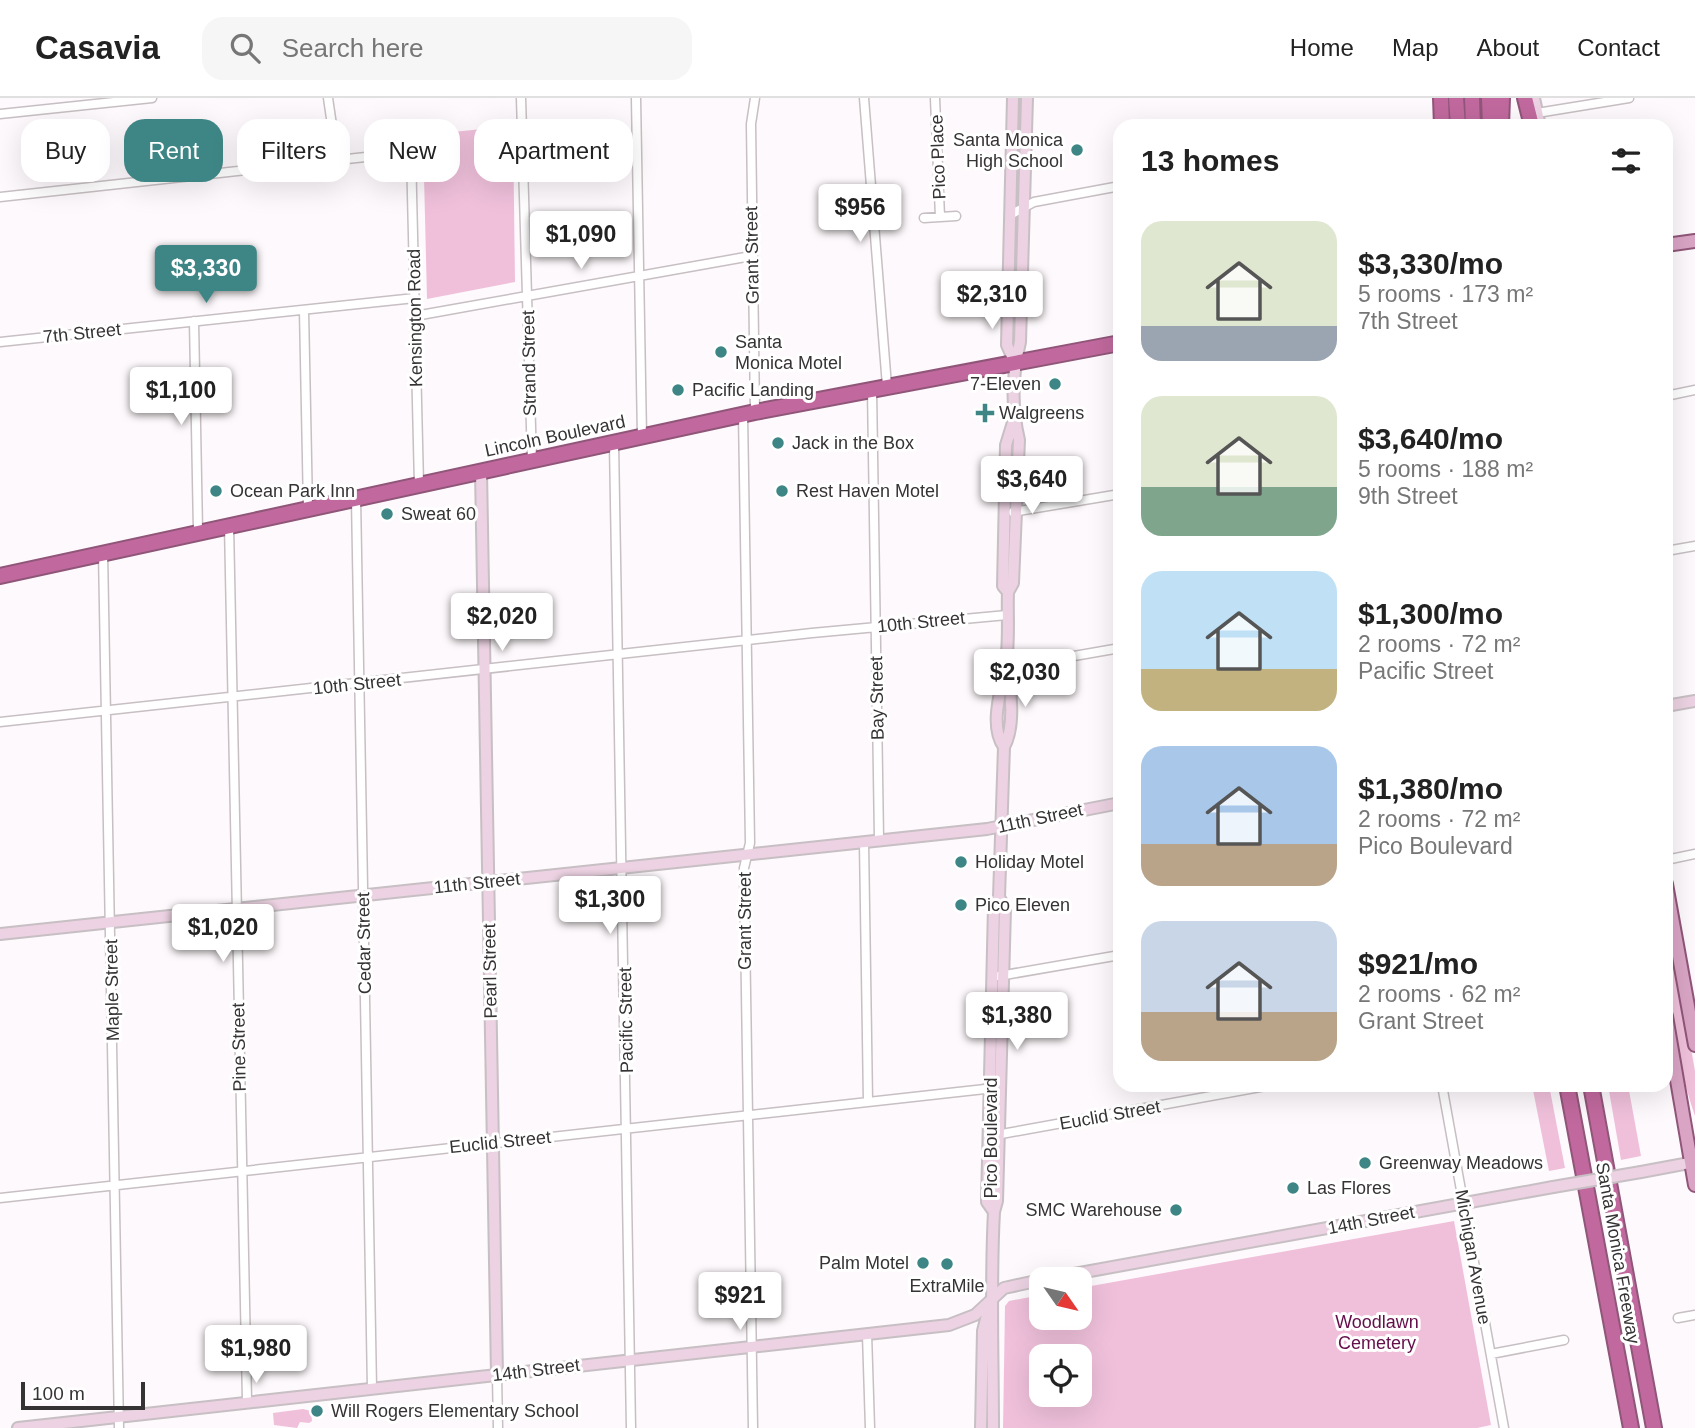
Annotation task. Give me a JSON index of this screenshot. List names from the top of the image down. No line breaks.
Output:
{"streets":{"highway":["Lincoln Boulevard","Santa Monica Freeway"],"street":["Pico Place","Grant Street","Kensington Road","7th Street","Strand Street","10th Street","Bay Street","11th Street","Cedar Street","Pearl Street","Maple Street","Pacific Street","Pine Street","Euclid Street","Pico Boulevard","14th Street","Michigan Avenue"]},"crossings":[["Grant Street","Lincoln Boulevard"],["Grant Street","10th Street"],["Grant Street","11th Street"],["Grant Street","Euclid Street"],["Grant Street","14th Street"],["Kensington Road","7th Street"],["Kensington Road","Lincoln Boulevard"],["Strand Street","Lincoln Boulevard"],["Lincoln Boulevard","Bay Street"],["Lincoln Boulevard","Cedar Street"],["Lincoln Boulevard","Pearl Street"],["Lincoln Boulevard","Maple Street"],["Lincoln Boulevard","Pacific Street"],["Lincoln Boulevard","Pine Street"],["Lincoln Boulevard","Pico Boulevard"],["10th Street","Bay Street"],["10th Street","Cedar Street"],["10th Street","Pearl Street"],["10th Street","Maple Street"],["10th Street","Pacific Street"],["10th Street","Pine Street"],["10th Street","Pico Boulevard"],["Bay Street","11th Street"],["11th Street","Cedar Street"],["11th Street","Pearl Street"],["11th Street","Maple Street"],["11th Street","Pacific Street"],["11th Street","Pine Street"],["11th Street","Pico Boulevard"],["Cedar Street","Euclid Street"],["Cedar Street","14th Street"],["Pearl Street","Euclid Street"],["Pearl Street","14th Street"],["Maple Street","Euclid Street"],["Maple Street","14th Street"],["Pacific Street","Euclid Street"],["Pacific Street","14th Street"],["Pine Street","Euclid Street"],["Pine Street","14th Street"],["Euclid Street","Pico Boulevard"],["Pico Boulevard","14th Street"],["14th Street","Michigan Avenue"]],"parks":["Woodlawn Cemetery"],"places":{"other":["Santa Monica High School","Santa Monica Motel","7-Eleven","Pacific Landing","Jack in the Box","Ocean Park Inn","Rest Haven Motel","Sweat 60","Holiday Motel","Pico Eleven","Greenway Meadows","Las Flores","SMC Warehouse","Palm Motel","ExtraMile","Will Rogers Elementary School"],"health":["Walgreens"]},"scale_bar":"100 m","north":"bottom right","page":{"header":"Casavia","search":"Search here","nav":["Home","Map","About","Contact"],"chip":["Buy","Rent","Filters","New","Apartment"],"heading":"13 homes","price":["$956","$1,090","$3,330","$2,310","$1,100","$3,640","$2,020","$2,030","$1,300","$1,020","$1,380","$921","$1,980"],"list":[{"name":"$3,330/mo","note":"5 rooms · 173 m² · 7th Street"},{"name":"$3,640/mo","note":"5 rooms · 188 m² · 9th Street"},{"name":"$1,300/mo","note":"2 rooms · 72 m² · Pacific Street"},{"name":"$1,380/mo","note":"2 rooms · 72 m² · Pico Boulevard"},{"name":"$921/mo","note":"2 rooms · 62 m² · Grant Street"}],"scale":"100 m"}}
